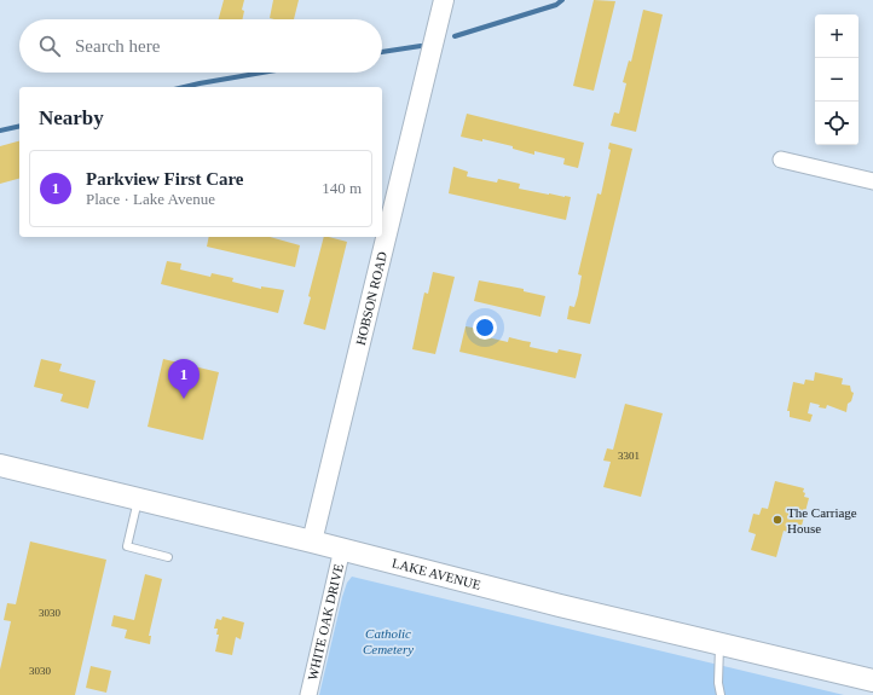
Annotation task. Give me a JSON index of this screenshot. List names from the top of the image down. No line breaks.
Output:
{"streets":{"main road":["LAKE AVENUE"],"street":["HOBSON ROAD","WHITE OAK DRIVE"]},"crossings":[["HOBSON ROAD","LAKE AVENUE"],["LAKE AVENUE","WHITE OAK DRIVE"]],"parks":["Catholic Cemetery"],"places":["The Carriage House"],"house_numbers":["3301","3030","3030"],"page":{"map_buttons":["+","−"],"search":"Search here","heading":"Nearby","list":[{"mark":"1","name":"Parkview First Care","note":"Place · Lake Avenue","value":"140 m"}],"pins":"1"}}
